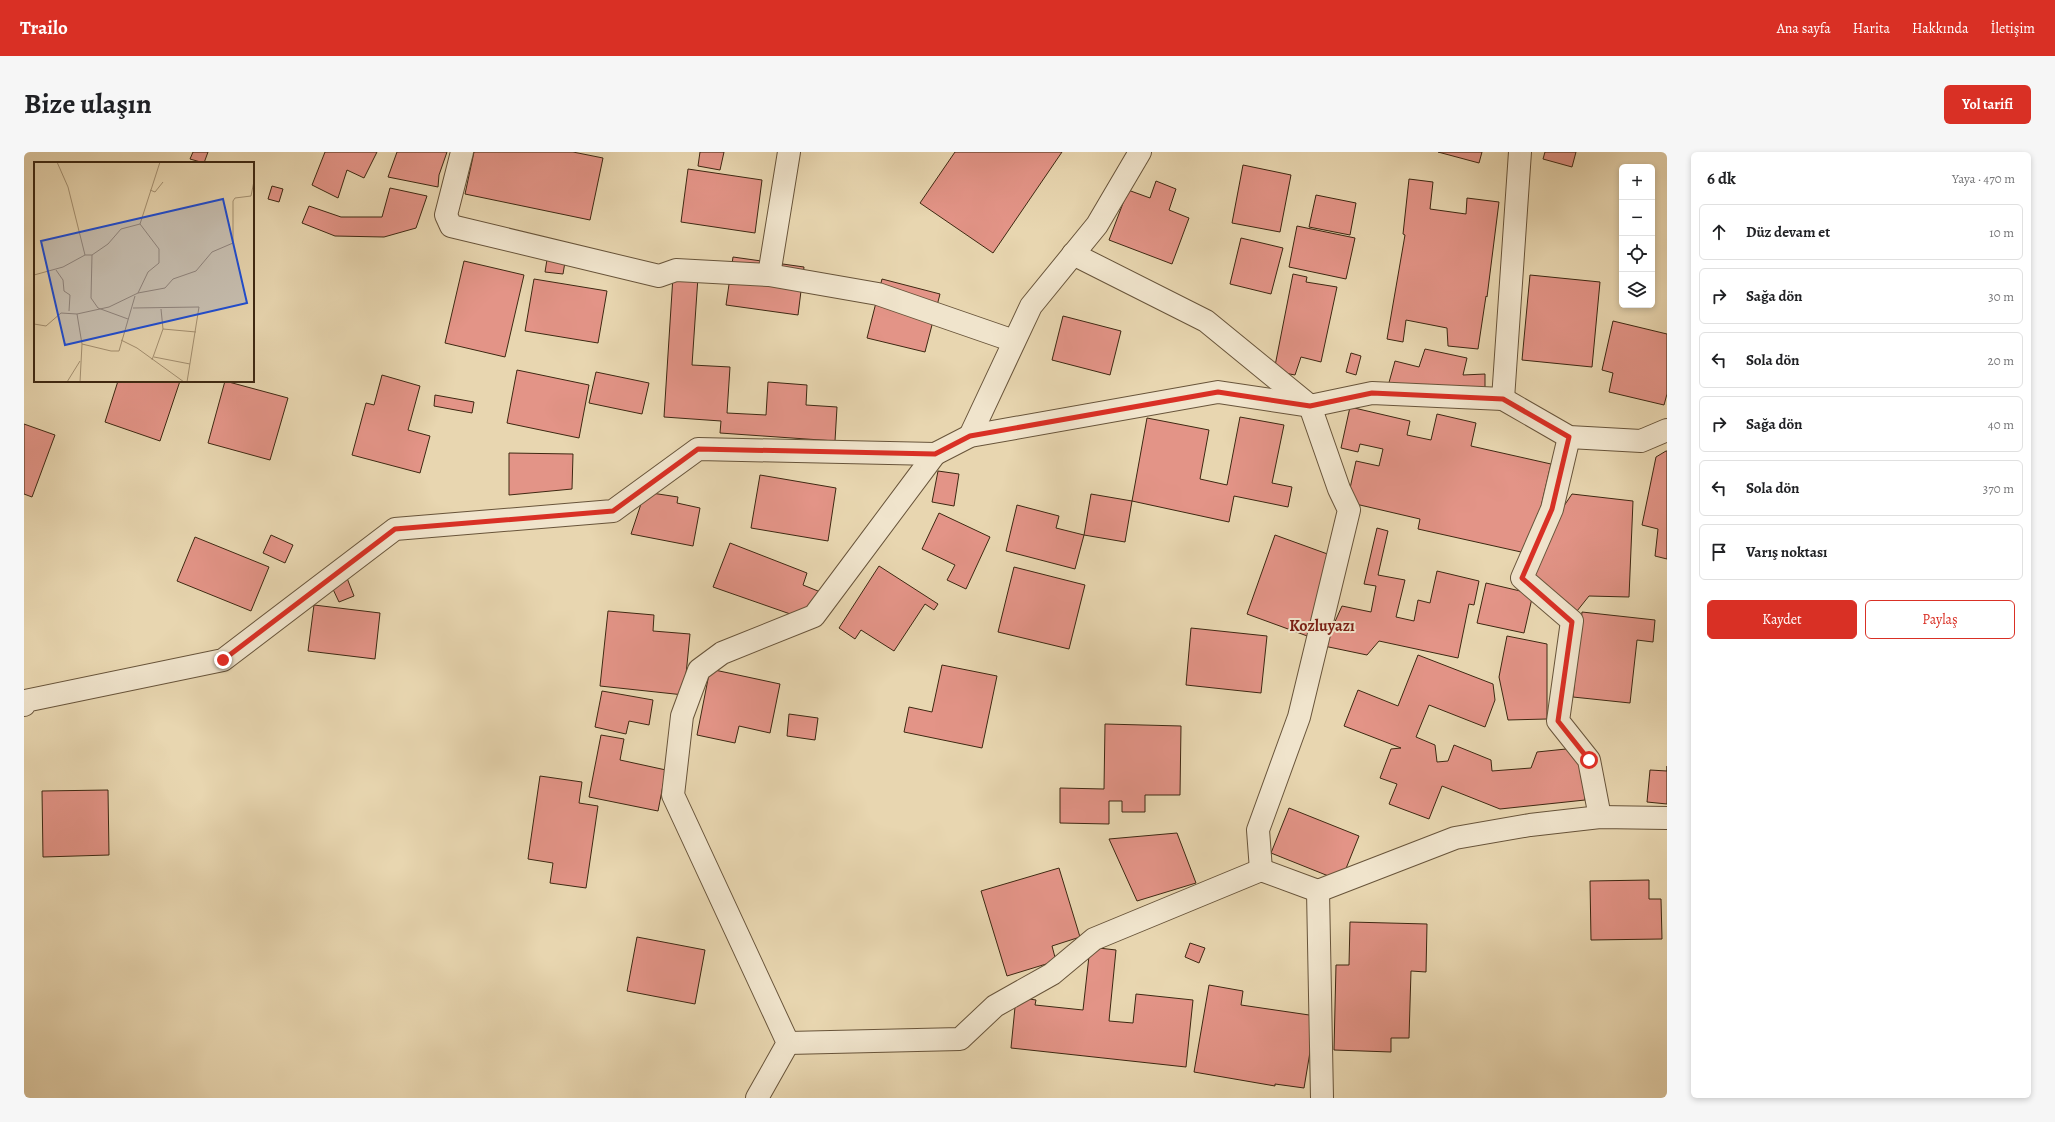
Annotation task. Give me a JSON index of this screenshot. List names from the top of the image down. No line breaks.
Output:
{"districts":["Kozluyazı"],"page":{"header":"Trailo","nav":["Ana sayfa","Harita","Hakkında","İletişim"],"title":"Bize ulaşın","buttons":["Yol tarifi",["Kaydet","Paylaş"]],"heading":["6 dk","Yaya · 470 m"],"map_buttons":["+","−"],"list":[["Düz devam et","10 m"],["Sağa dön","30 m"],["Sola dön","20 m"],["Sağa dön","40 m"],["Sola dön","370 m"],"Varış noktası"]}}
